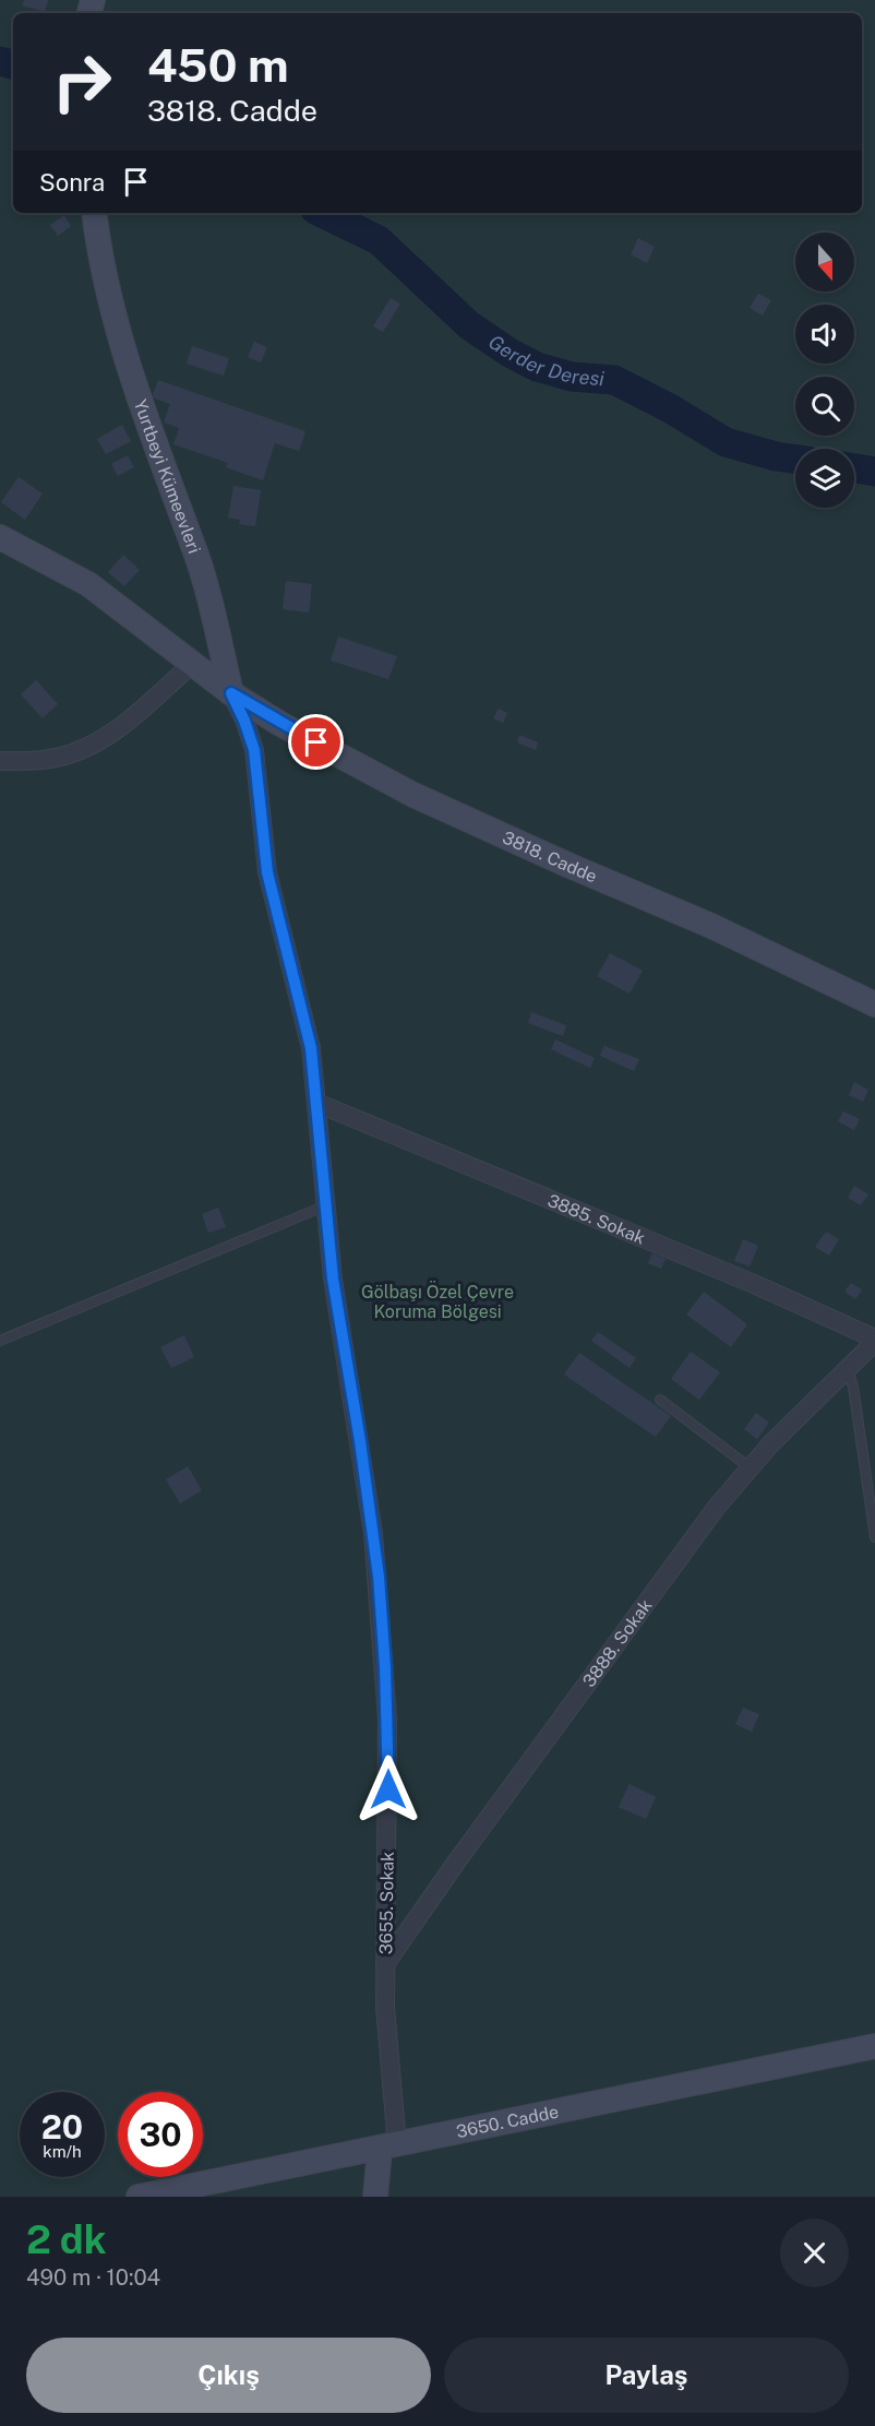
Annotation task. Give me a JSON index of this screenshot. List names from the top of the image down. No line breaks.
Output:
{"streets":{"street":["Yurtbeyi Kümeevleri","3818. Cadde","3885. Sokak","3888. Sokak","3655. Sokak","3650. Cadde"]},"crossings":[["Yurtbeyi Kümeevleri","3818. Cadde"],["Yurtbeyi Kümeevleri","3655. Sokak"],["3818. Cadde","3655. Sokak"],["3885. Sokak","3888. Sokak"],["3885. Sokak","3655. Sokak"],["3888. Sokak","3655. Sokak"],["3655. Sokak","3650. Cadde"]],"water":["Gerder Deresi"],"parks":["Gölbaşı Özel Çevre Koruma Bölgesi"],"north":"bottom","page":{"turn":["450 m","3818. Cadde"],"then":"Sonra","speed":"20 km/h","limit":"30","heading":["2 dk","490 m · 10:04"],"buttons":["Çıkış","Paylaş"]}}
